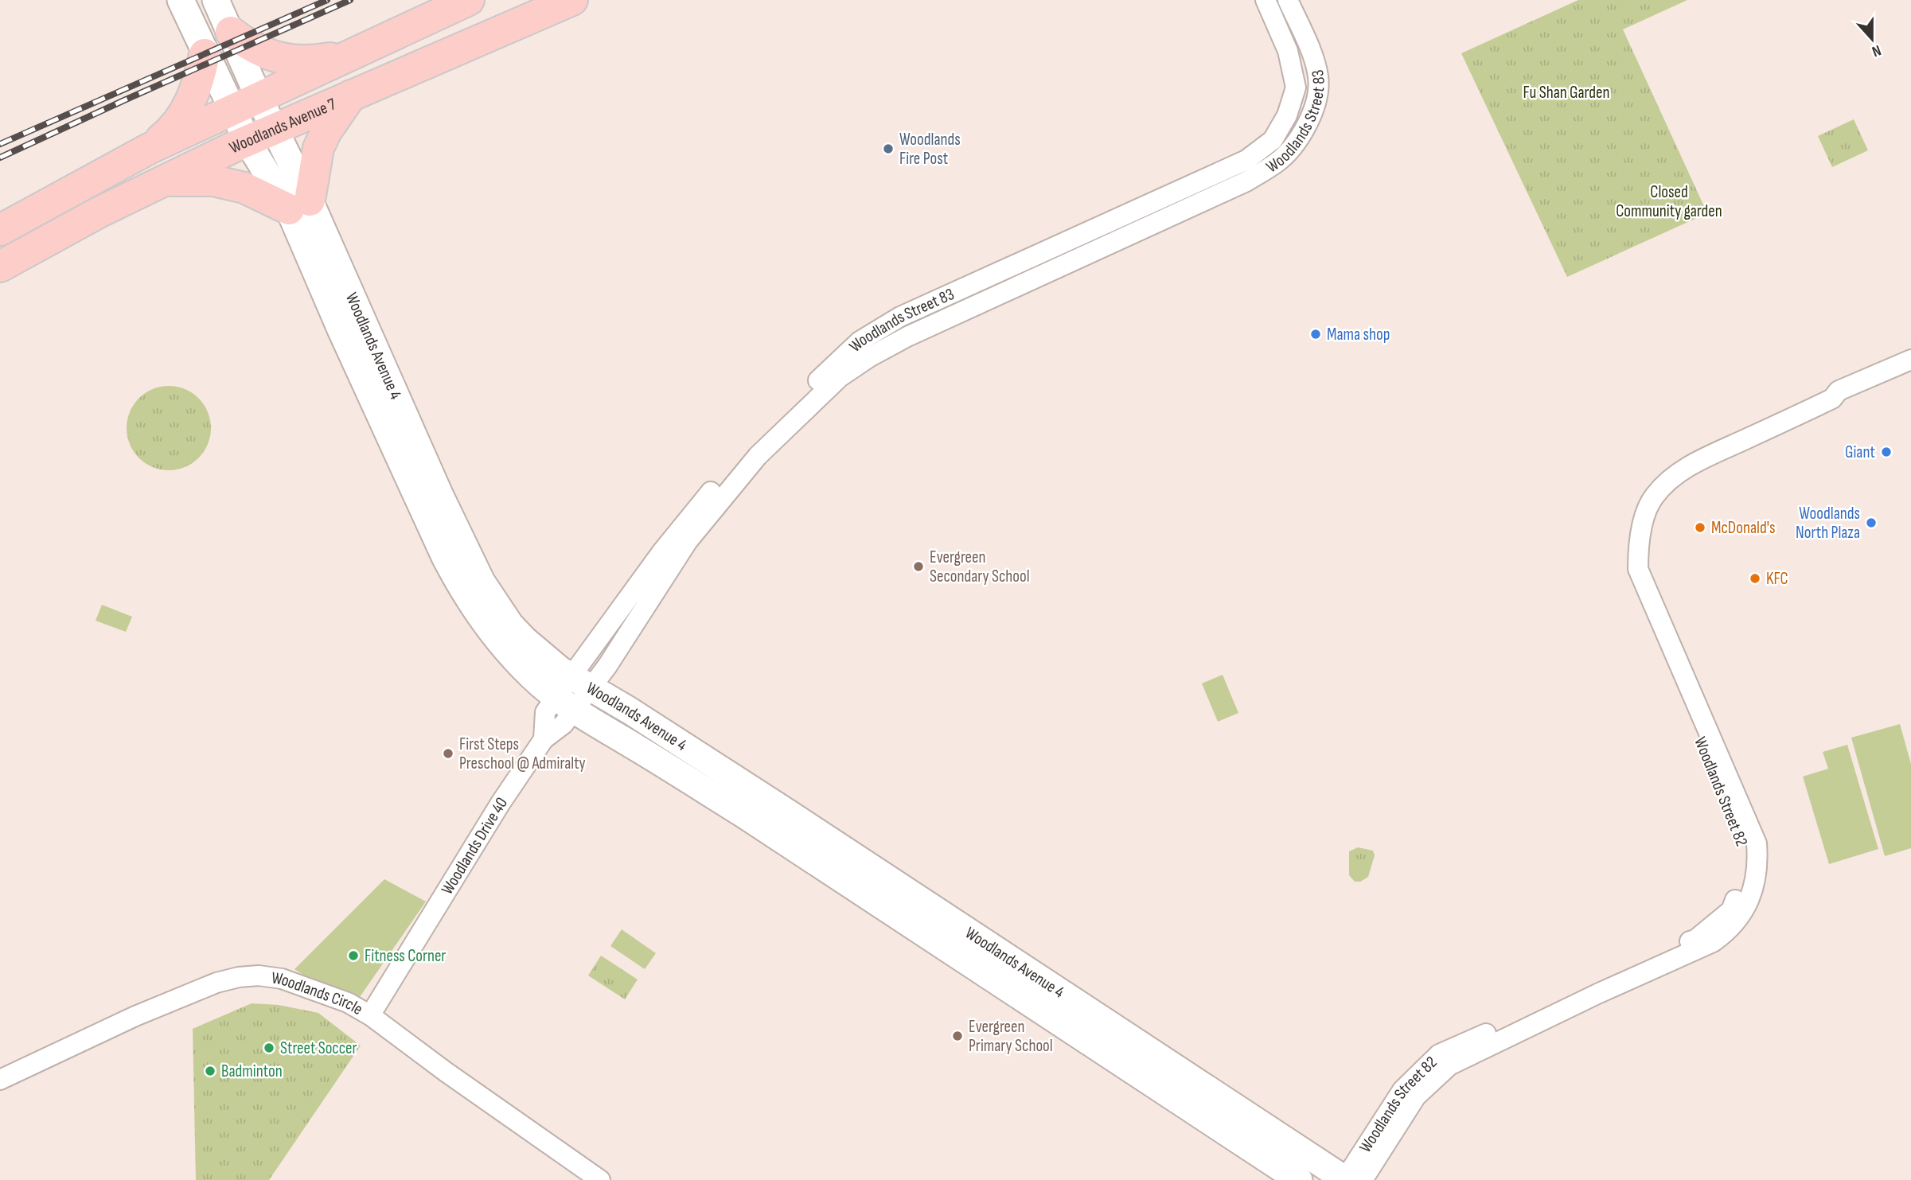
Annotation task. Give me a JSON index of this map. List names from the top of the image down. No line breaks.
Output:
{"streets":{"main road":["Woodlands Avenue 7","Woodlands Avenue 4"],"street":["Woodlands Street 83","Woodlands Street 82","Woodlands Drive 40","Woodlands Circle"]},"crossings":[["Woodlands Street 83","Woodlands Avenue 4"],["Woodlands Street 83","Woodlands Drive 40"],["Woodlands Avenue 7","Woodlands Avenue 4"],["Woodlands Avenue 4","Woodlands Street 82"],["Woodlands Drive 40","Woodlands Circle"]],"parks":["Fu Shan Garden","Closed Community garden"],"places":["Woodlands Fire Post","Mama shop","Giant","Woodlands North Plaza","McDonald's","Evergreen Secondary School","KFC","First Steps Preschool @ Admiralty","Fitness Corner","Evergreen Primary School","Street Soccer","Badminton"],"north":"bottom"}
